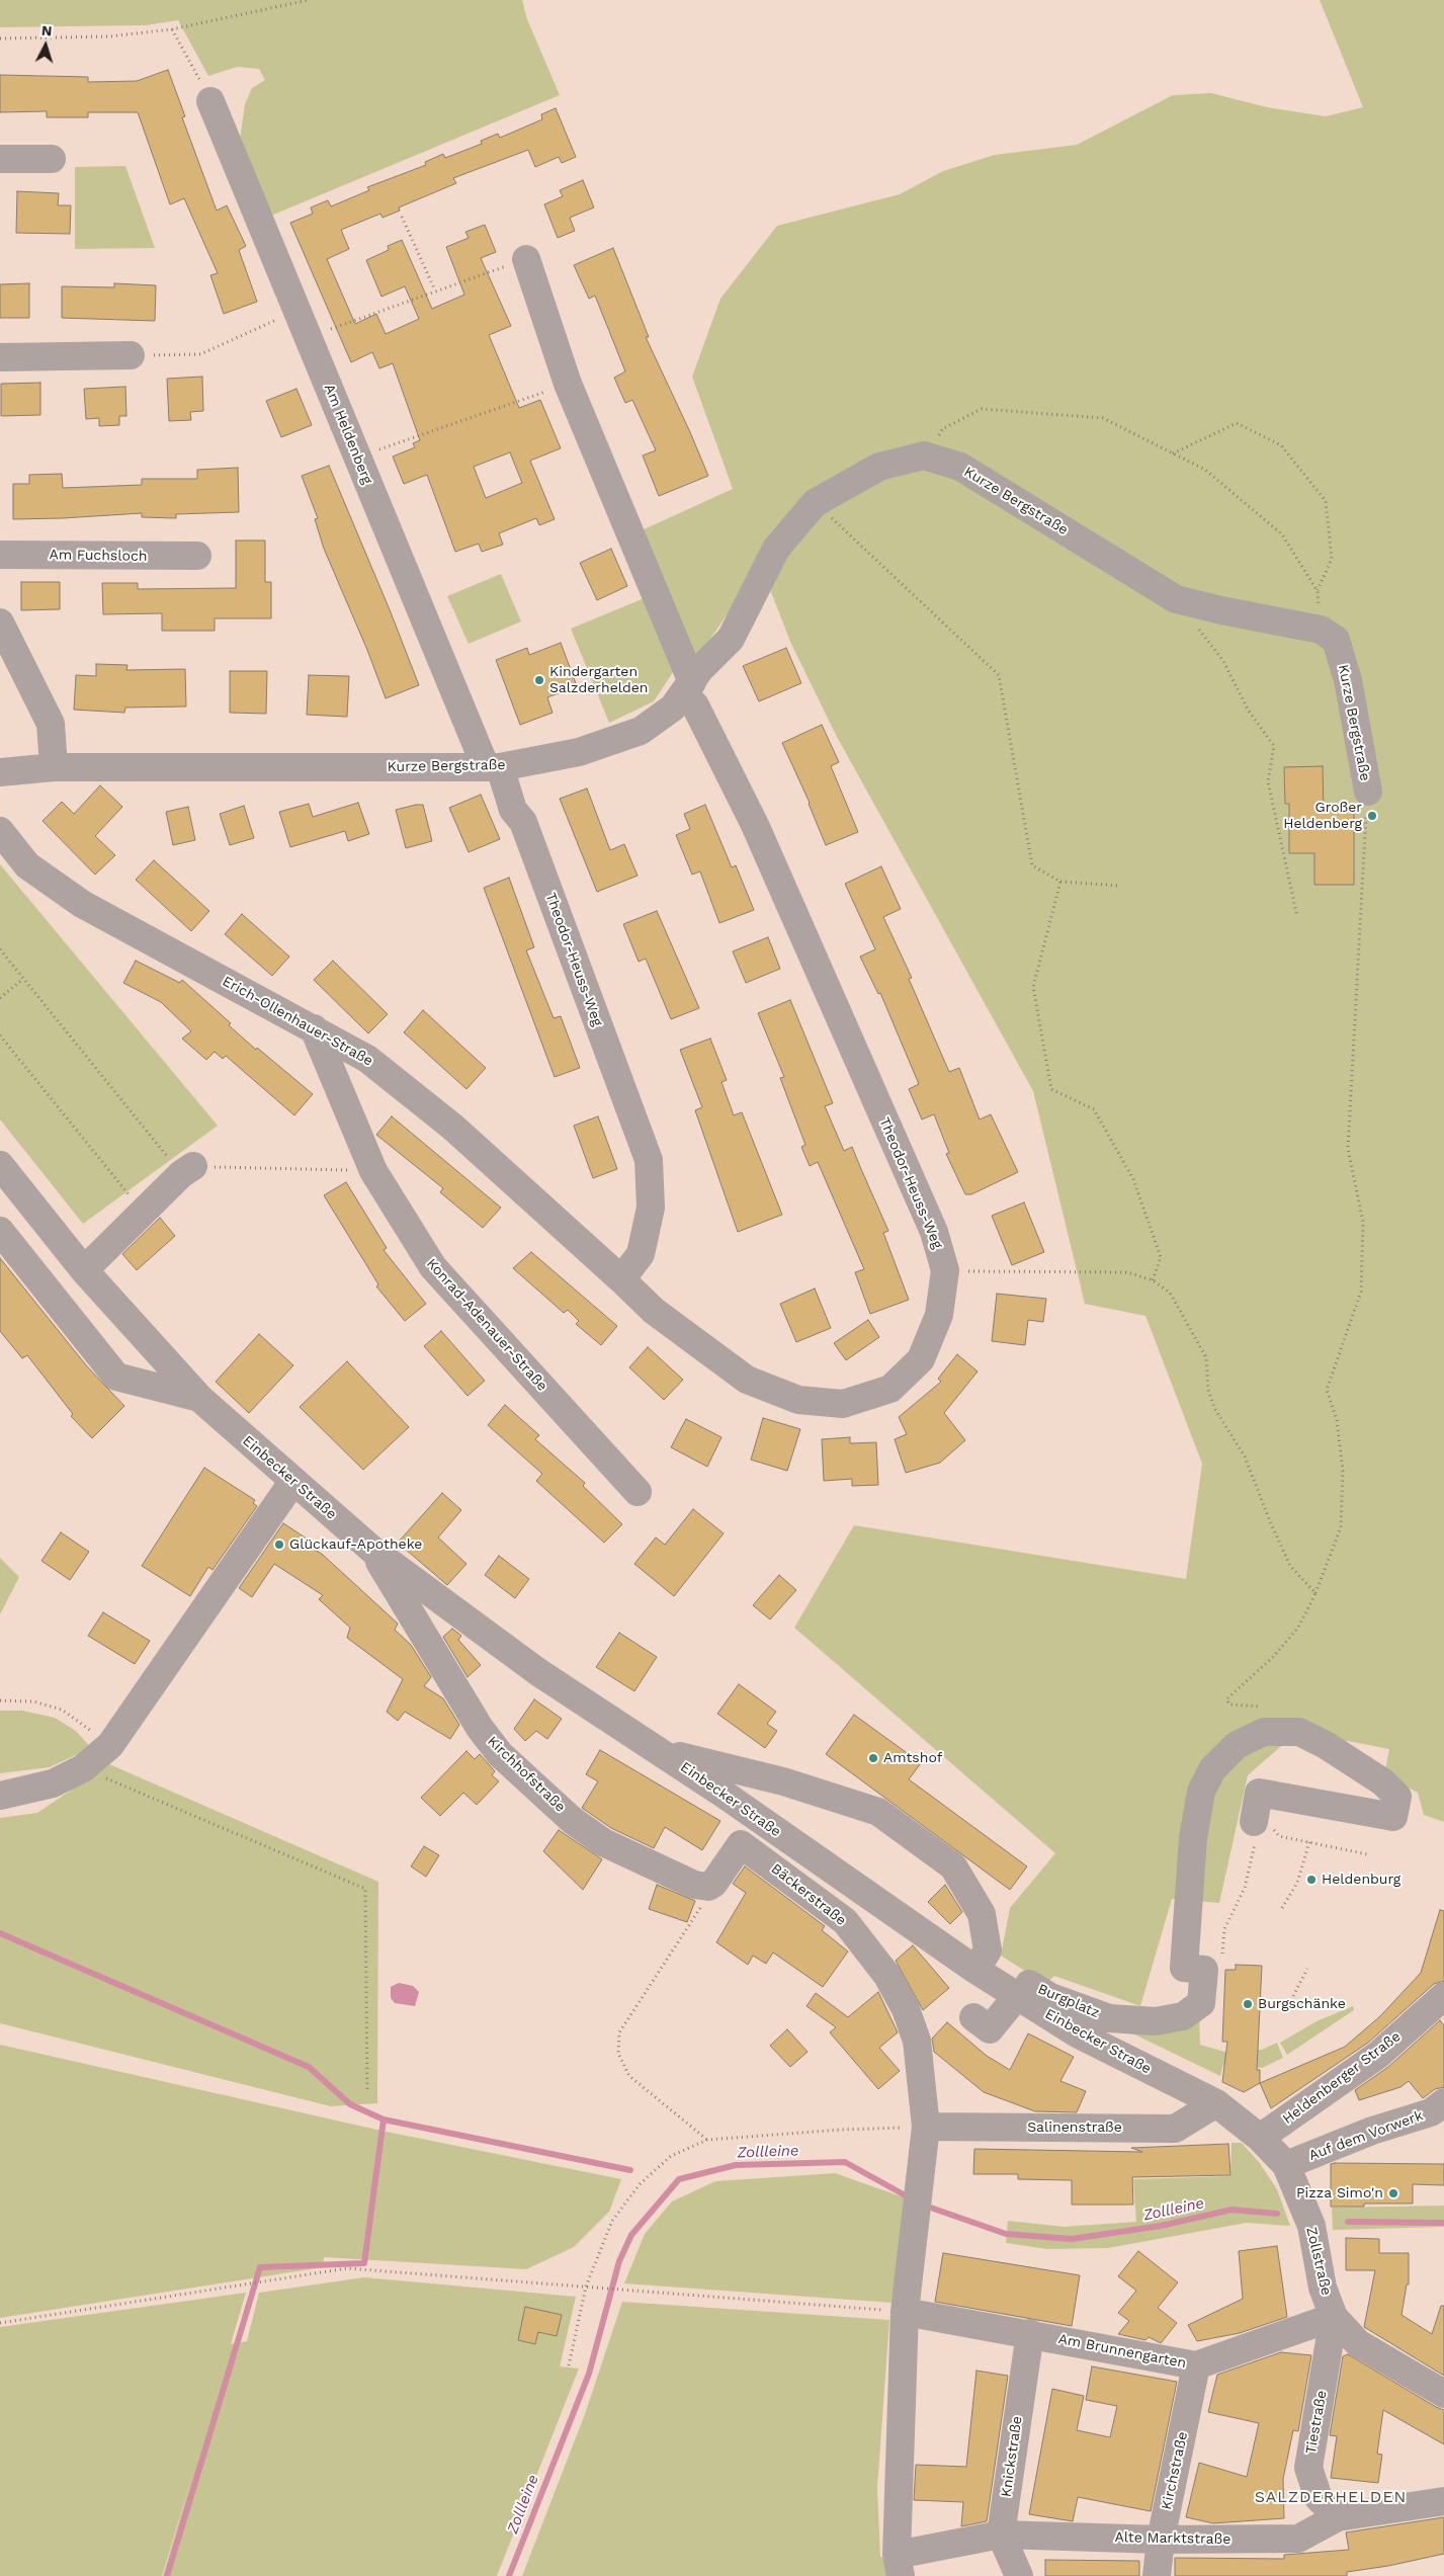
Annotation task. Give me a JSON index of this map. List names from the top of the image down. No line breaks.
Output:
{"streets":{"street":["Am Heldenberg","Kurze Bergstraße","Am Fuchsloch","Theodor-Heuss-Weg","Erich-Ollenhauer-Straße","Konrad-Adenauer-Straße","Einbecker Straße","Kirchhofstraße","Bäckerstraße","Burgplatz","Heldenberger Straße","Salinenstraße","Auf dem Vorwerk","Zollstraße","Am Brunnengarten","Tiestraße","Knickstraße","Kirchstraße","Alte Marktstraße"]},"crossings":[["Am Heldenberg","Kurze Bergstraße"],["Am Heldenberg","Theodor-Heuss-Weg"],["Kurze Bergstraße","Theodor-Heuss-Weg"],["Theodor-Heuss-Weg","Erich-Ollenhauer-Straße"],["Erich-Ollenhauer-Straße","Konrad-Adenauer-Straße"],["Einbecker Straße","Kirchhofstraße"],["Einbecker Straße","Burgplatz"],["Einbecker Straße","Heldenberger Straße"],["Einbecker Straße","Salinenstraße"],["Einbecker Straße","Auf dem Vorwerk"],["Einbecker Straße","Zollstraße"],["Bäckerstraße","Salinenstraße"],["Bäckerstraße","Am Brunnengarten"],["Bäckerstraße","Alte Marktstraße"],["Auf dem Vorwerk","Zollstraße"],["Zollstraße","Am Brunnengarten"],["Zollstraße","Tiestraße"],["Am Brunnengarten","Tiestraße"],["Am Brunnengarten","Knickstraße"],["Am Brunnengarten","Kirchstraße"],["Tiestraße","Alte Marktstraße"],["Knickstraße","Alte Marktstraße"],["Kirchstraße","Alte Marktstraße"]],"districts":["SALZDERHELDEN"],"water":["Zollleine"],"places":["Kindergarten Salzderhelden","Großer Heldenberg","Glückauf-Apotheke","Amtshof","Heldenburg","Burgschänke","Pizza Simo'n"],"north":"top"}
